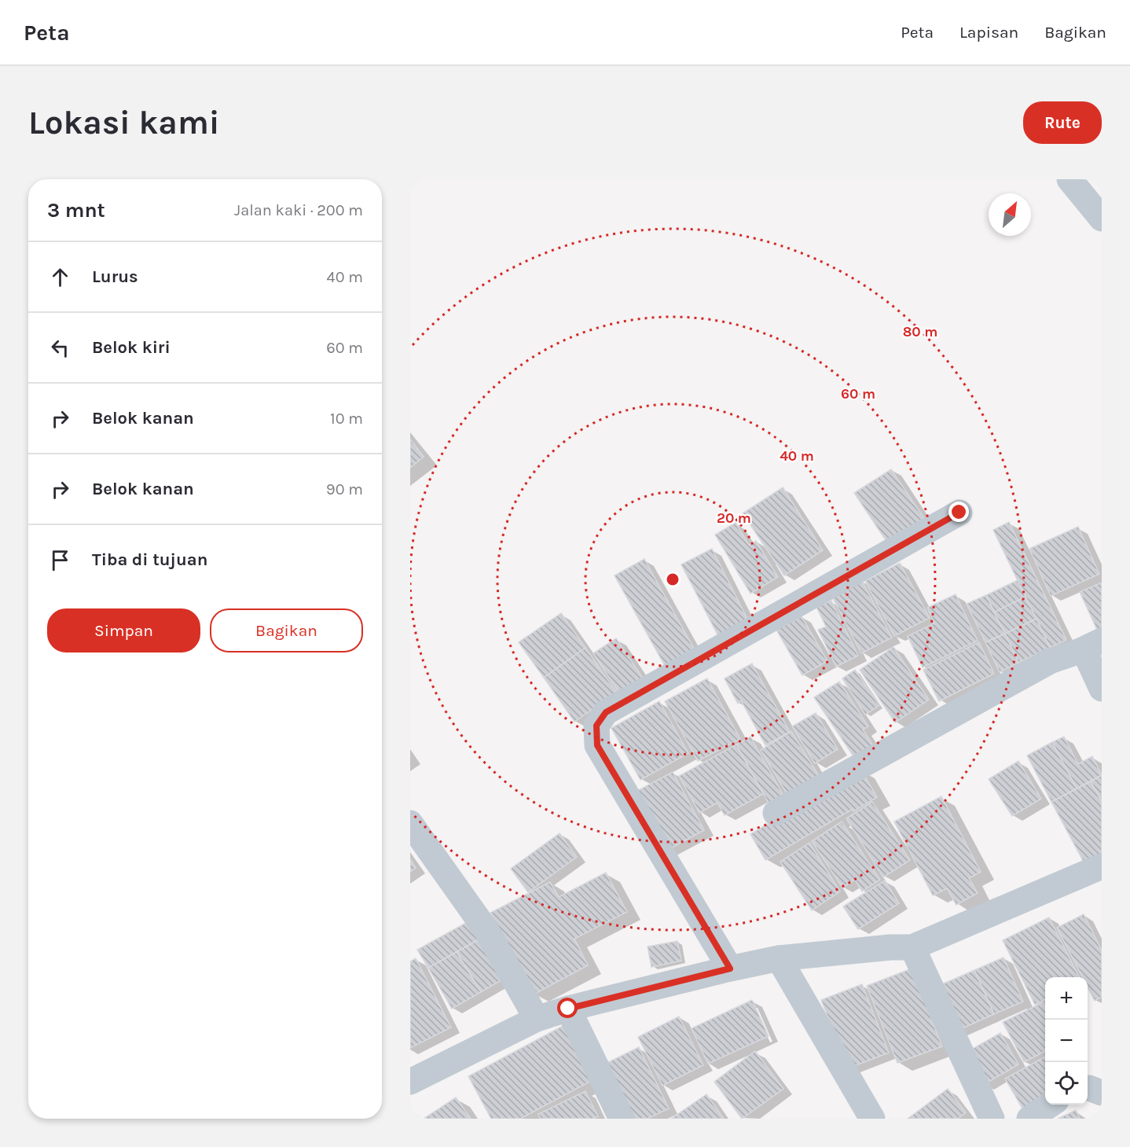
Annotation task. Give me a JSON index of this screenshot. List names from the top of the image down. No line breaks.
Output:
{"north":"top right","page":{"header":"Peta","nav":["Peta","Lapisan","Bagikan"],"buttons":["Rute",["Simpan","Bagikan"]],"title":"Lokasi kami","heading":["3 mnt","Jalan kaki · 200 m"],"list":[["Lurus","40 m"],["Belok kiri","60 m"],["Belok kanan","10 m"],["Belok kanan","90 m"],"Tiba di tujuan"],"map_buttons":["+","−"]},"rings":["80 m","60 m","40 m","20 m"]}
